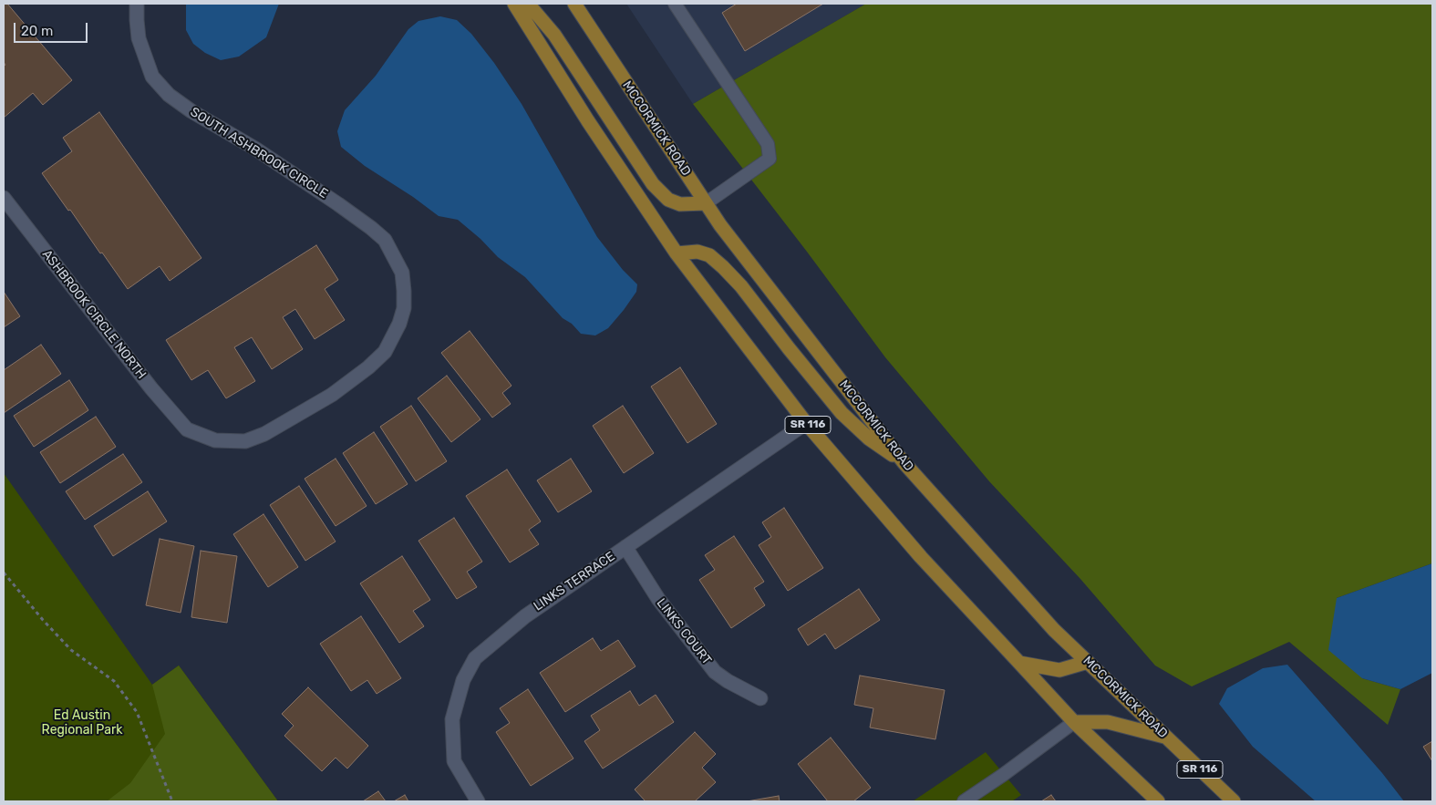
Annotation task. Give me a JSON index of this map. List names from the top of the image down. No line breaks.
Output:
{"streets":{"main road":["MCCORMICK ROAD","SR 116"],"street":["SOUTH ASHBROOK CIRCLE","ASHBROOK CIRCLE NORTH","LINKS TERRACE","LINKS COURT"]},"crossings":[["SOUTH ASHBROOK CIRCLE","ASHBROOK CIRCLE NORTH"],["SR 116","LINKS TERRACE"],["LINKS TERRACE","LINKS COURT"]],"parks":["Ed Austin Regional Park"],"scale_bar":"20 m"}
